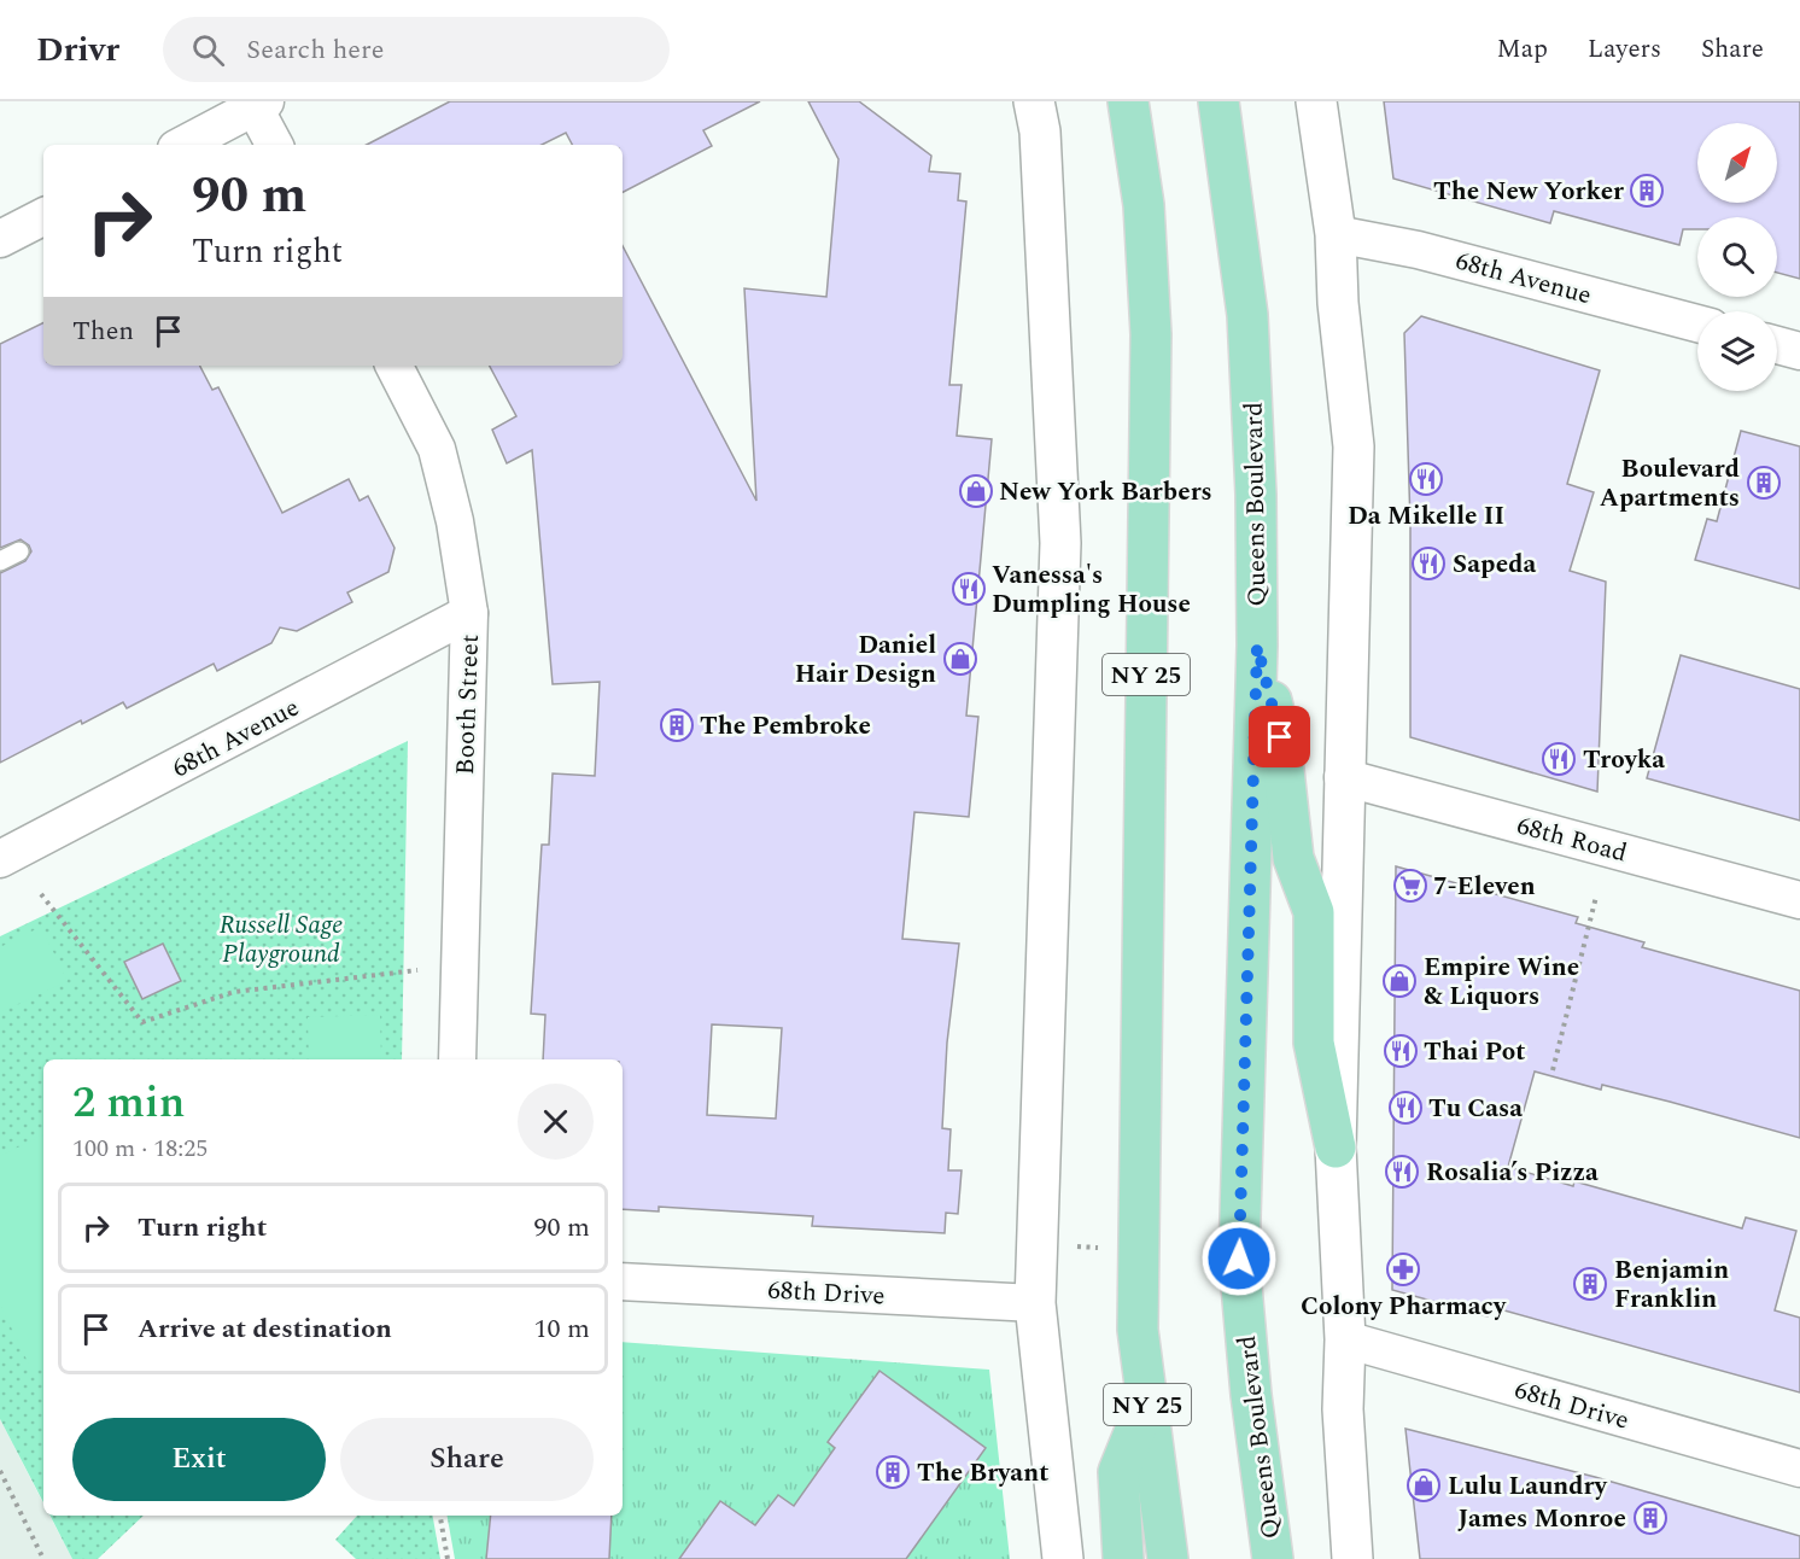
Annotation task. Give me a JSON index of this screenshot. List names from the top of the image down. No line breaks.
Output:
{"streets":{"main road":["Queens Boulevard","NY 25"],"street":["68th Avenue","Booth Street","68th Road","68th Drive"]},"crossings":[["68th Avenue","Booth Street"]],"parks":["Russell Sage Playground"],"places":{"building":["The New Yorker","Boulevard Apartments","The Pembroke","Benjamin Franklin","The Bryant","James Monroe"],"restaurant":["Da Mikelle II","Sapeda","Vanessa's Dumpling House","Troyka","Thai Pot","Tu Casa","Rosalia’s Pizza"],"shop":["New York Barbers","Daniel Hair Design","Empire Wine & Liquors","Lulu Laundry"],"supermarket":["7-Eleven"],"pharmacy":["Colony Pharmacy"]},"north":"top right","page":{"header":"Drivr","search":"Search here","nav":["Map","Layers","Share"],"turn":["90 m","Turn right"],"then":"Then","heading":["2 min","100 m · 18:25"],"list":[{"name":"Turn right","value":"90 m"},{"name":"Arrive at destination","value":"10 m"}],"buttons":["Exit","Share"]}}
